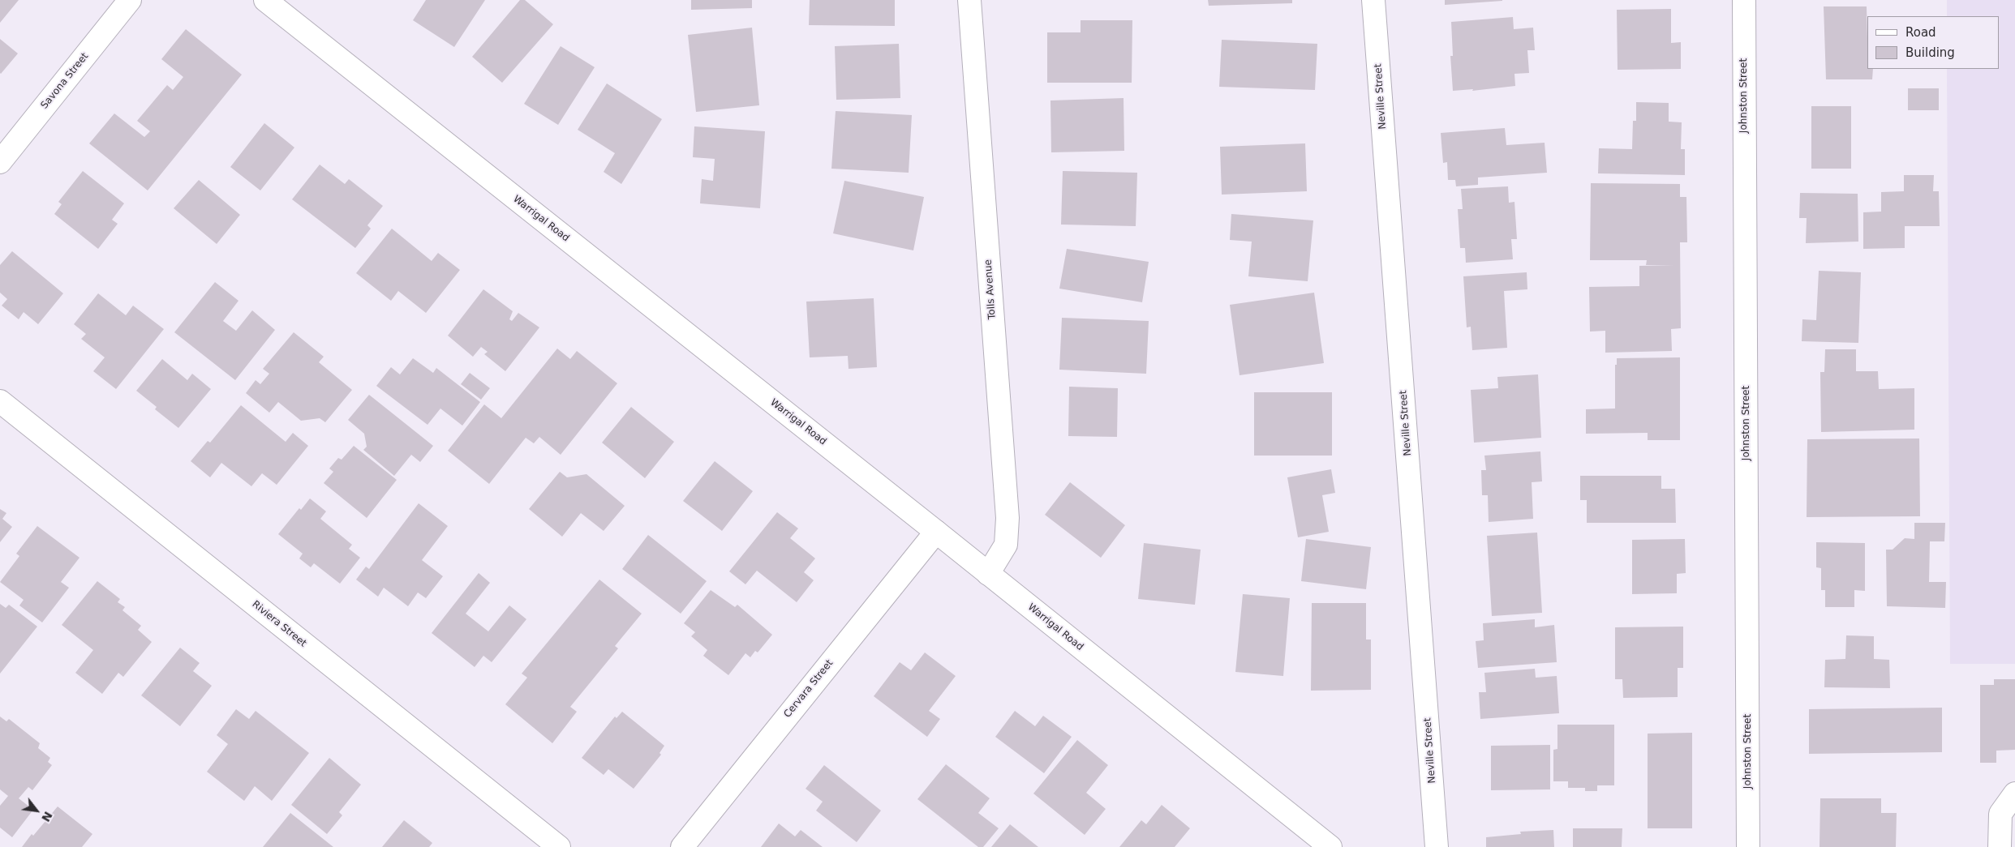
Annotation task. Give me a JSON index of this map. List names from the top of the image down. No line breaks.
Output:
{"streets":{"main road":["Savona Street","Johnston Street","Neville Street","Warrigal Road","Tolls Avenue","Riviera Street","Cervara Street"]},"crossings":[["Warrigal Road","Tolls Avenue"],["Warrigal Road","Cervara Street"]],"legend":["Road","Building"],"north":"bottom right"}
